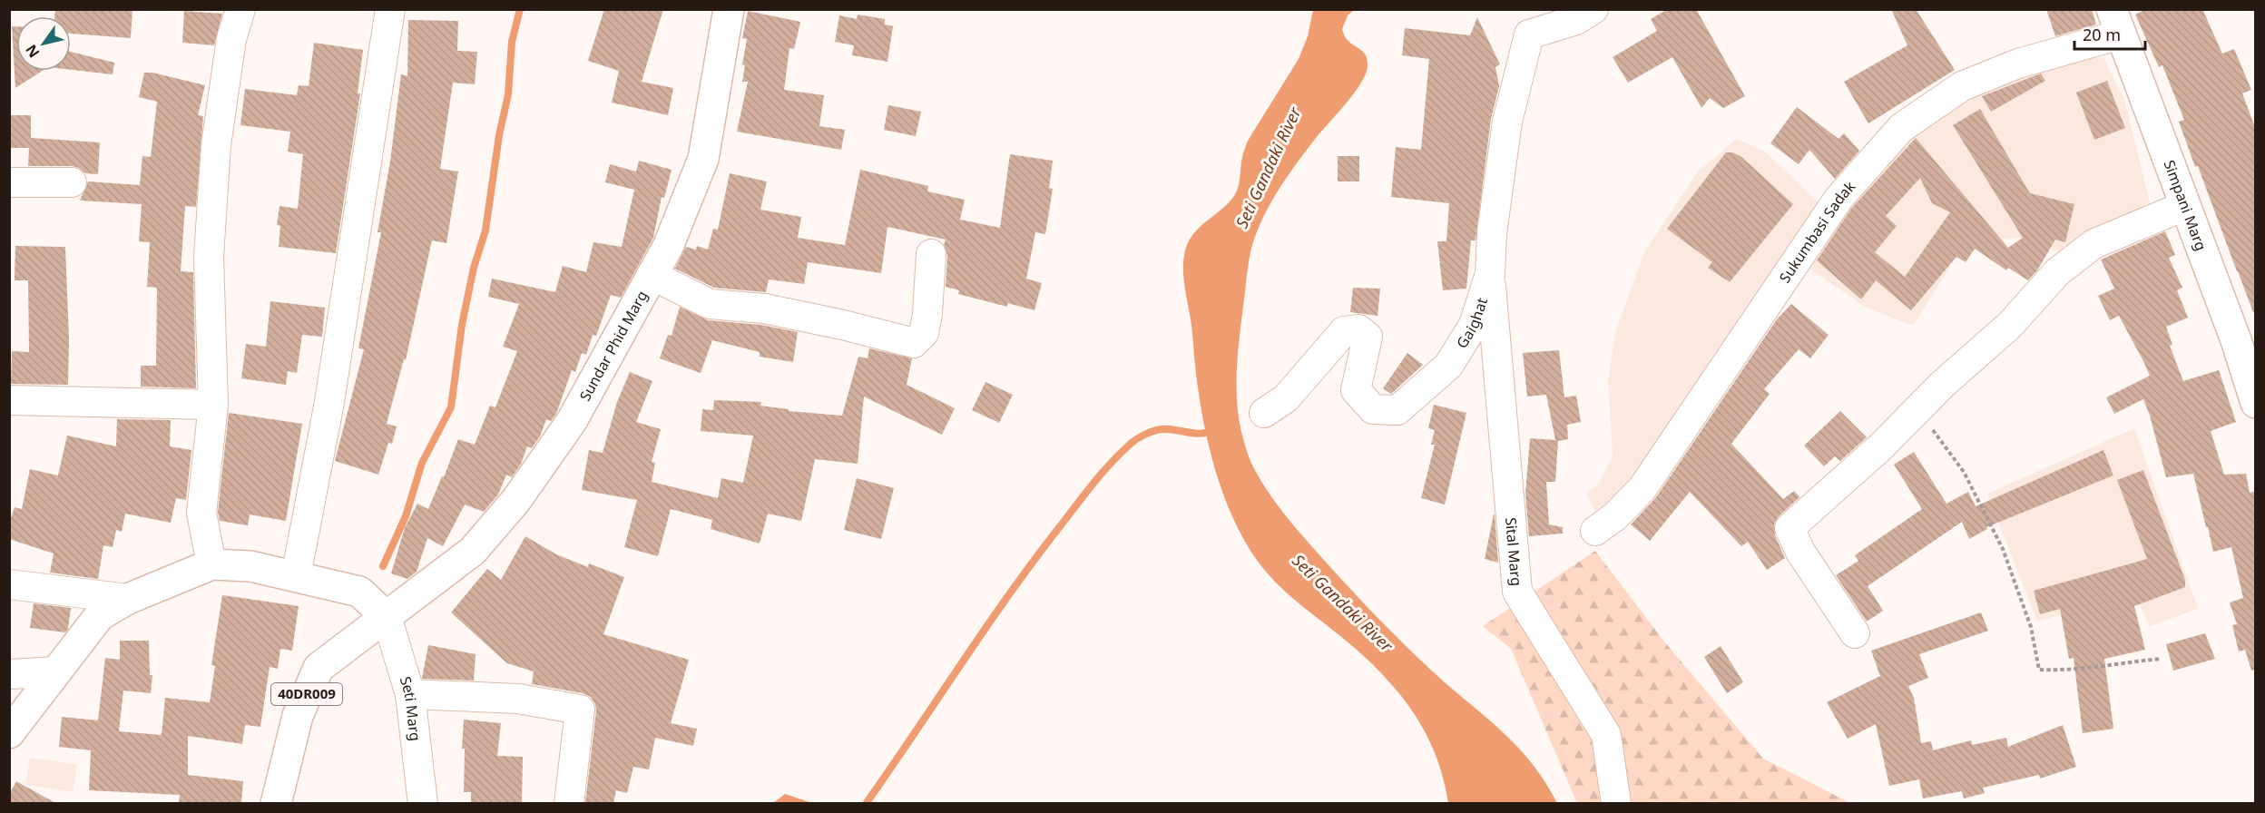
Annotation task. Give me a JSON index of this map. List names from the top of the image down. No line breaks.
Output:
{"streets":{"main road":["Simpani Marg","Sundar Phid Marg","40DR009"],"street":["Sukumbasi Sadak","Gaighat","Sital Marg","Seti Marg"]},"crossings":[["Simpani Marg","Sukumbasi Sadak"],["Gaighat","Sital Marg"],["Sundar Phid Marg","40DR009"],["Sundar Phid Marg","Seti Marg"],["40DR009","Seti Marg"]],"water":["Seti Gandaki River"],"scale_bar":"20 m","north":"bottom left"}
